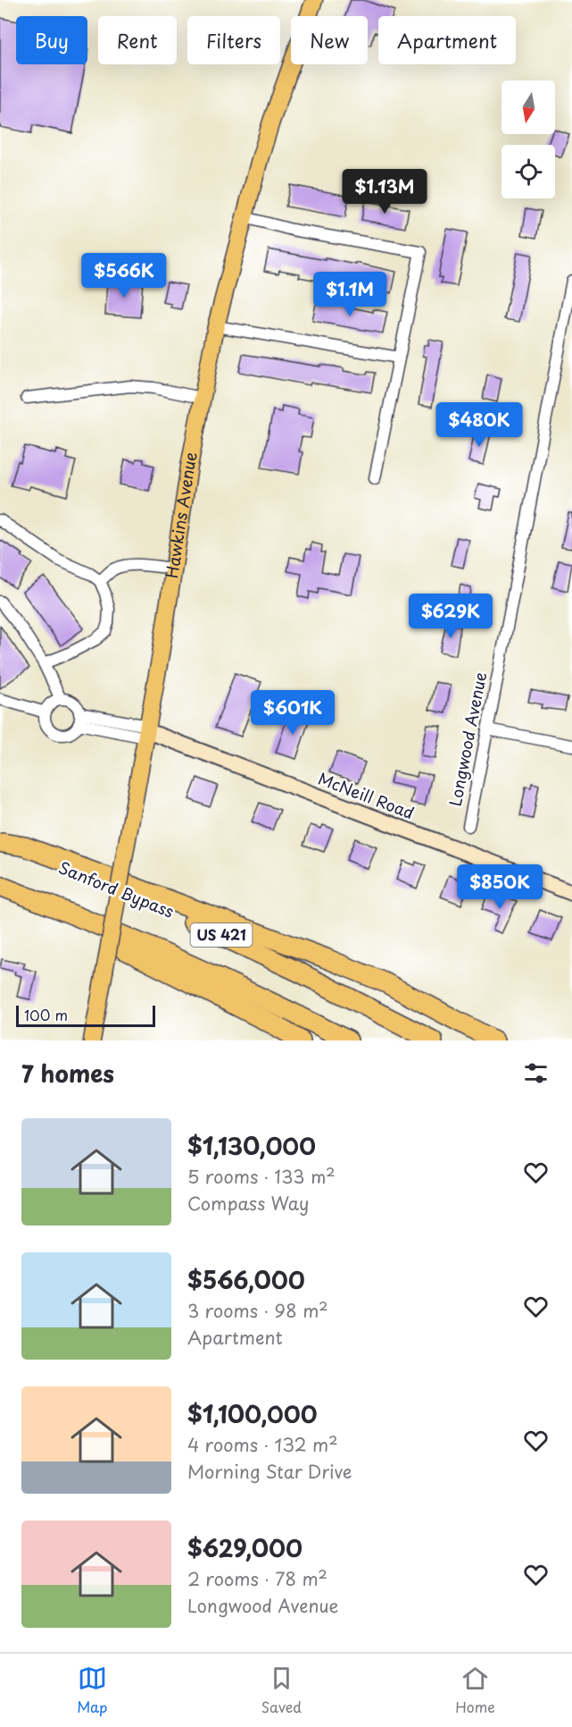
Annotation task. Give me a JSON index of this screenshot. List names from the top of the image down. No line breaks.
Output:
{"streets":{"highway":["Sanford Bypass","US 421"],"main road":["Hawkins Avenue"],"street":["Longwood Avenue","McNeill Road"]},"crossings":[["Hawkins Avenue","McNeill Road"]],"scale_bar":"100 m","north":"bottom","page":{"chip":["Buy","Rent","Filters","New","Apartment"],"price":["$1.13M","$566K","$1.1M","$480K","$629K","$601K","$850K"],"scale":"100 m","heading":"7 homes","list":[{"name":"$1,130,000","note":"5 rooms · 133 m² · Compass Way"},{"name":"$566,000","note":"3 rooms · 98 m² · Apartment"},{"name":"$1,100,000","note":"4 rooms · 132 m² · Morning Star Drive"},{"name":"$629,000","note":"2 rooms · 78 m² · Longwood Avenue"}],"tabs":["Map","Saved","Home"]}}
